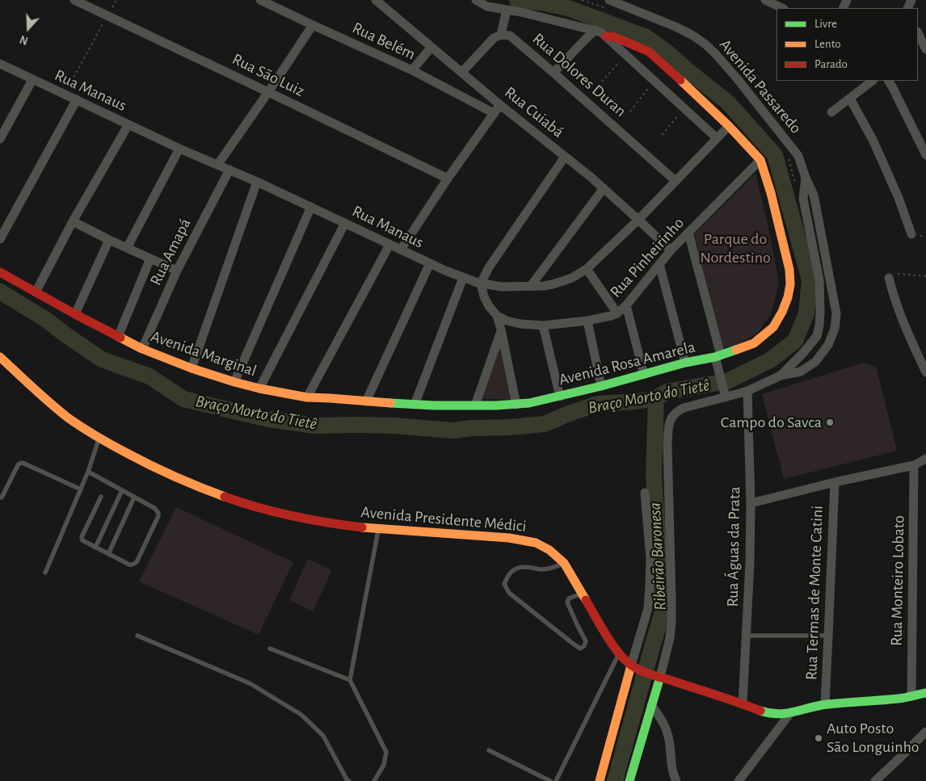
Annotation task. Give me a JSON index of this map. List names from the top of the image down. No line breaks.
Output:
{"streets":{"street":["Rua Belém","Rua São Luiz","Rua Dolores Duran","Avenida Passaredo","Rua Manaus","Rua Cuiabá","Rua Amapá","Rua Pinheirinho","Avenida Marginal","Avenida Rosa Amarela","Avenida Presidente Médici","Rua Águas da Prata","Rua Monteiro Lobato","Rua Termas de Monte Catini"]},"crossings":[["Rua Dolores Duran","Rua Manaus"],["Avenida Passaredo","Avenida Presidente Médici"],["Avenida Passaredo","Rua Águas da Prata"],["Rua Manaus","Rua Cuiabá"],["Rua Manaus","Rua Amapá"],["Rua Cuiabá","Rua Pinheirinho"],["Rua Amapá","Avenida Marginal"],["Rua Pinheirinho","Avenida Rosa Amarela"],["Avenida Marginal","Avenida Rosa Amarela"],["Avenida Presidente Médici","Rua Águas da Prata"],["Avenida Presidente Médici","Rua Monteiro Lobato"],["Avenida Presidente Médici","Rua Termas de Monte Catini"]],"water":["Braço Morto do Tietê","Ribeirão Baronesa"],"parks":["Parque do Nordestino"],"places":["Campo do Savca","Auto Posto São Longuinho"],"legend":["Livre","Lento","Parado"],"north":"bottom"}
